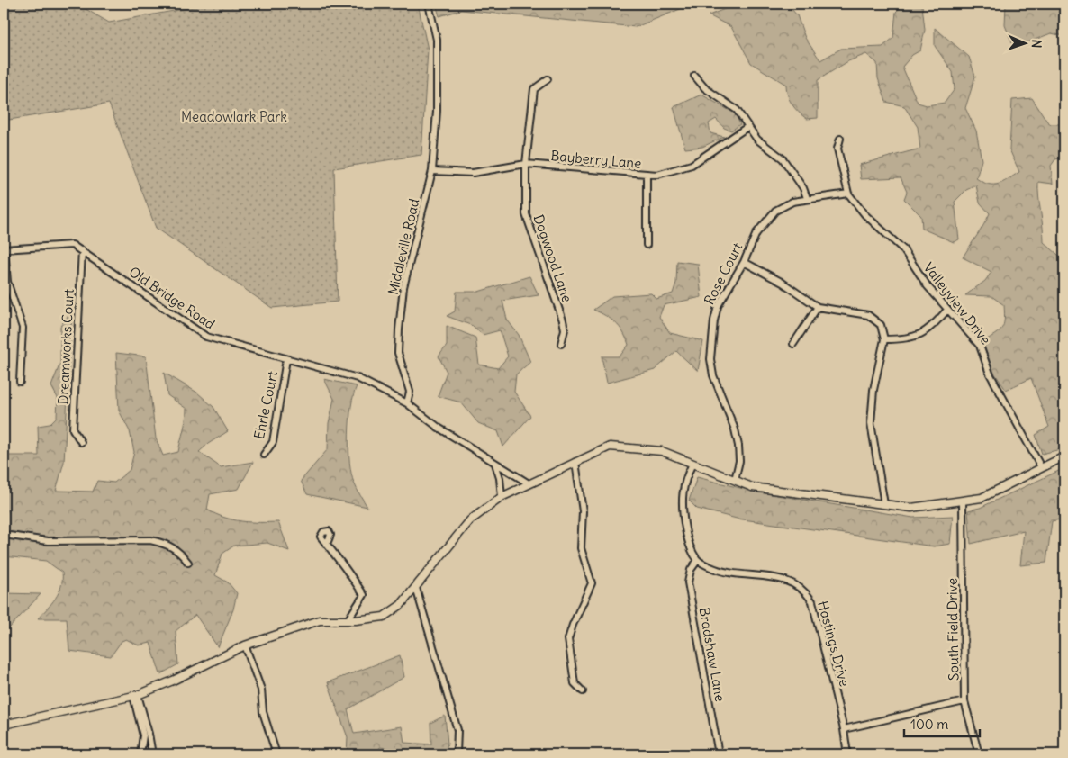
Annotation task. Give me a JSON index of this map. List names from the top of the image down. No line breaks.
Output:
{"streets":{"street":["Bayberry Lane","Middleville Road","Dogwood Lane","Rose Court","Old Bridge Road","Valleyview Drive","Dreamworks Court","Ehrle Court","South Field Drive","Hastings Drive","Bradshaw Lane"]},"crossings":[["Bayberry Lane","Middleville Road"],["Bayberry Lane","Dogwood Lane"],["Middleville Road","Old Bridge Road"],["Rose Court","Valleyview Drive"],["Old Bridge Road","Dreamworks Court"],["Old Bridge Road","Ehrle Court"],["Hastings Drive","Bradshaw Lane"]],"parks":["Meadowlark Park"],"scale_bar":"100 m","north":"right"}
